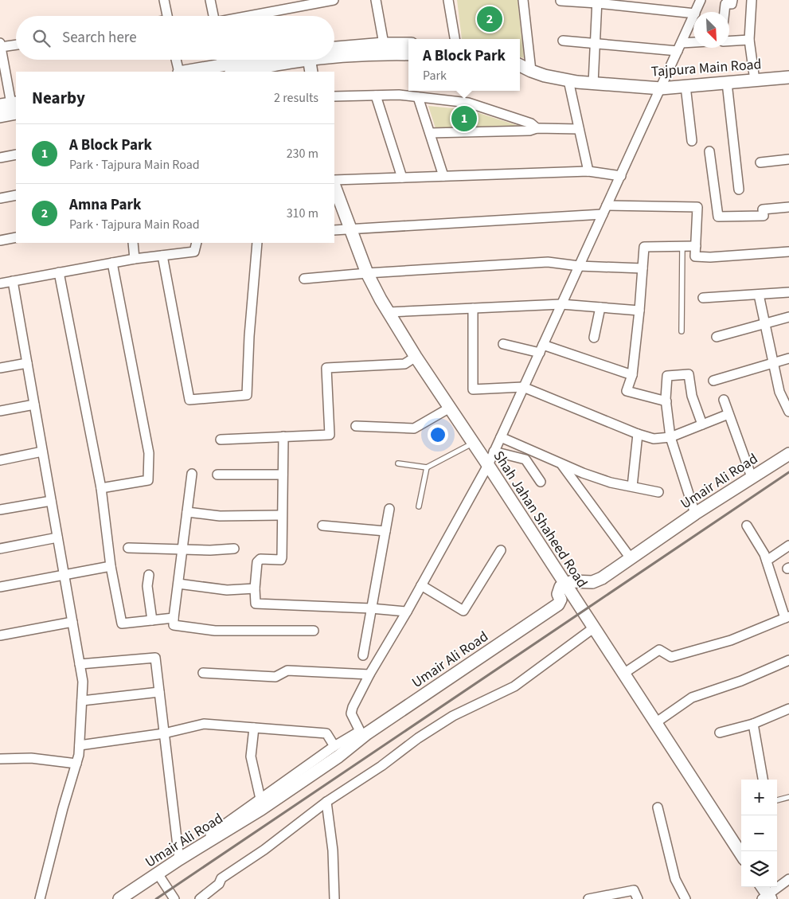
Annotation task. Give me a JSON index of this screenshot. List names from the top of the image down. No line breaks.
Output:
{"streets":{"street":["Tajpura Main Road","Umair Ali Road","Shah Jahan Shaheed Road"]},"crossings":[["Umair Ali Road","Shah Jahan Shaheed Road"]],"north":"bottom right","page":{"pins":["2","1"],"search":"Search here","popup":["A Block Park","Park"],"heading":["Nearby","2 results"],"list":[{"mark":"1","name":"A Block Park","note":"Park · Tajpura Main Road","value":"230 m"},{"mark":"2","name":"Amna Park","note":"Park · Tajpura Main Road","value":"310 m"}],"map_buttons":["+","−"]}}
